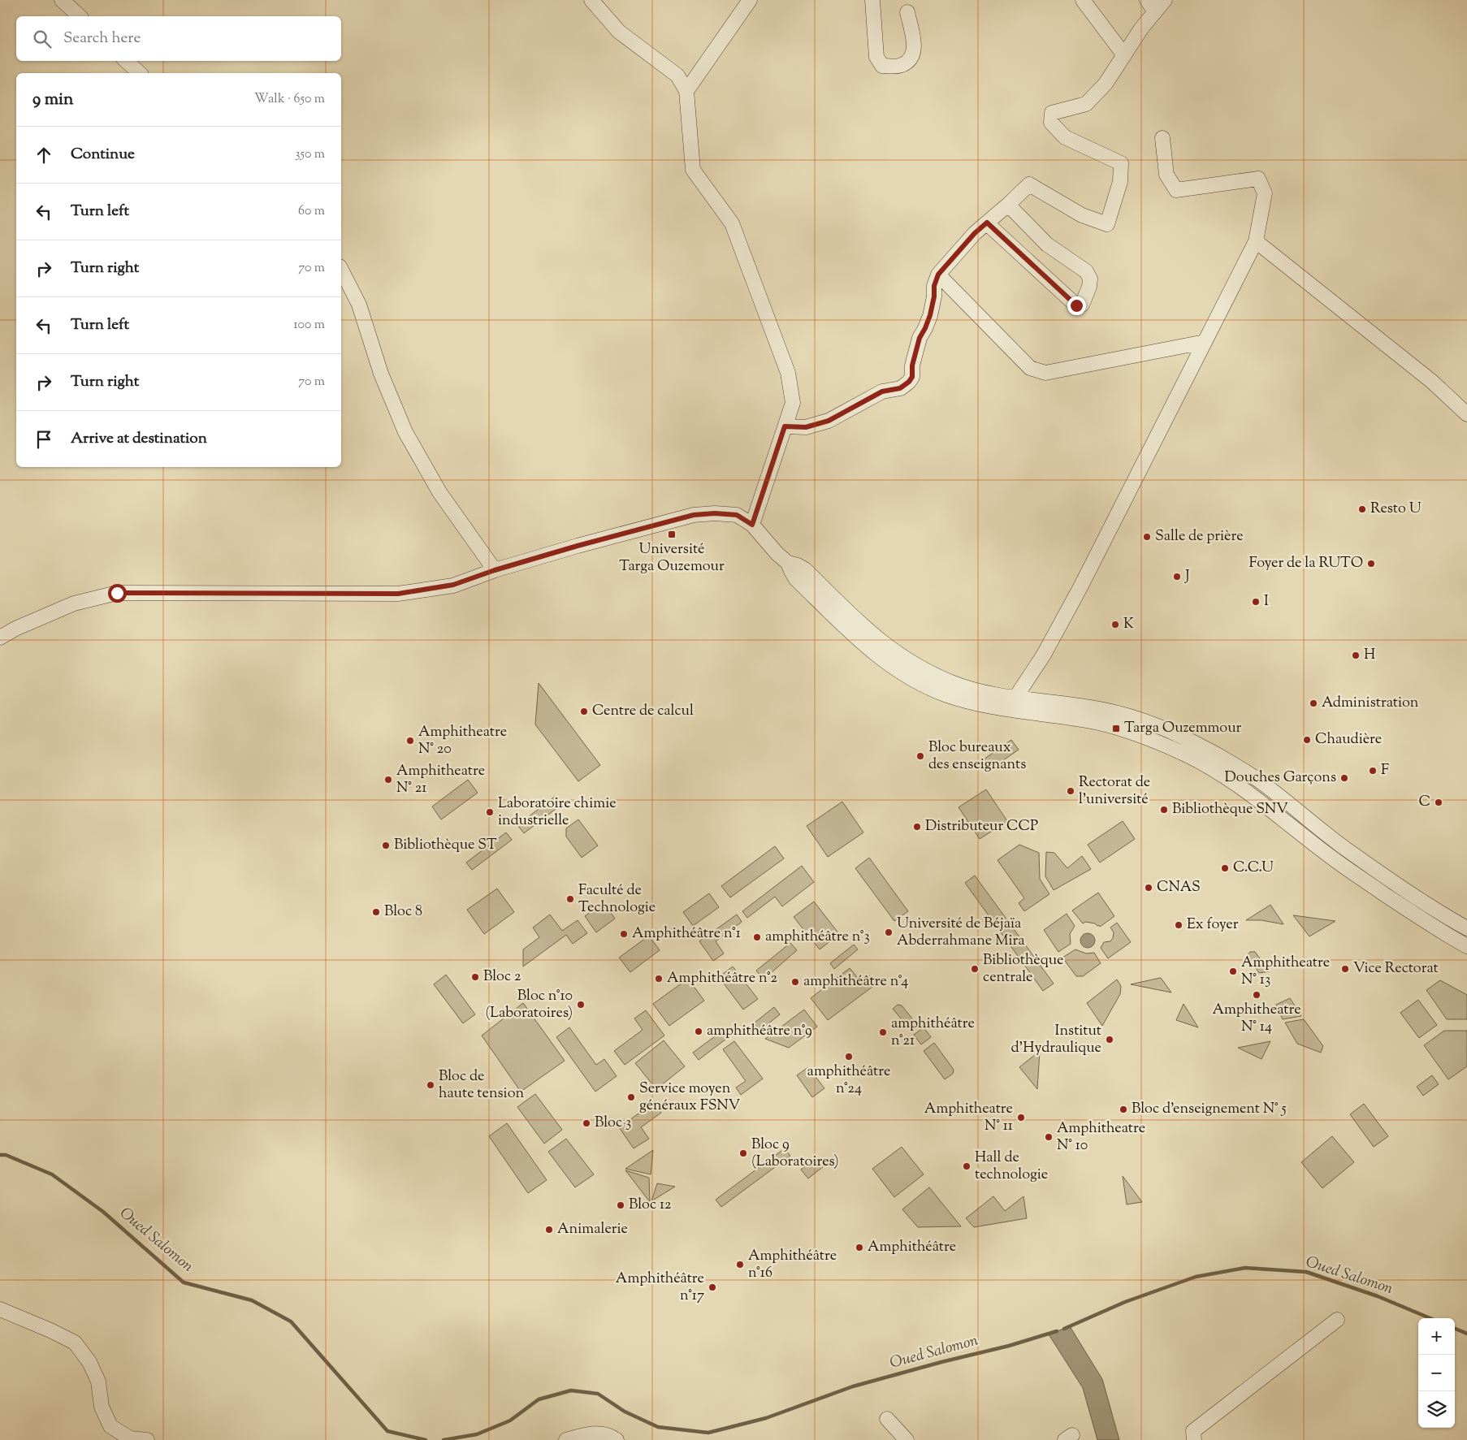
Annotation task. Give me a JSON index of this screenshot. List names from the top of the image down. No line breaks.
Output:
{"water":["Oued Salomon"],"places":{"other":["Resto U","Salle de prière","Foyer de la RUTO","J","I","K","H","Administration","Centre de calcul","Chaudière","Amphitheatre N° 20","Bloc bureaux des enseignants","F","Douches Garçons","Amphitheatre N° 21","Rectorat de l'université","C","Bibliothèque SNV","Laboratoire chimie industrielle","Distributeur CCP","Bibliothèque ST","C.C.U","CNAS","Faculté de Technologie","Bloc 8","Ex foyer","Université de Béjaïa Abderrahmane Mira","Amphithéâtre n°1","amphithéâtre n°3","Bibliothèque centrale","Vice Rectorat","Amphitheatre N° 13","Bloc 2","Amphithéâtre n°2","amphithéâtre n°4","Amphitheatre N° 14","Bloc n°10 (Laboratoires)","amphithéâtre n°9","amphithéâtre n°21","Institut d'Hydraulique","amphithéâtre n°24","Bloc de haute tension","Service moyen généraux FSNV","Bloc d'enseignement N° 5","Amphitheatre N° 11","Bloc 3","Amphitheatre N° 10","Bloc 9 (Laboratoires)","Hall de technologie","Bloc 12","Animalerie","Amphithéâtre","Amphithéâtre n°16","Amphithéâtre n°17"],"transit":["Université Targa Ouzemour","Targa Ouzemmour"]},"page":{"search":"Search here","heading":["9 min","Walk · 650 m"],"list":[["Continue","350 m"],["Turn left","60 m"],["Turn right","70 m"],["Turn left","100 m"],["Turn right","70 m"],"Arrive at destination"],"map_buttons":["+","−"]}}
